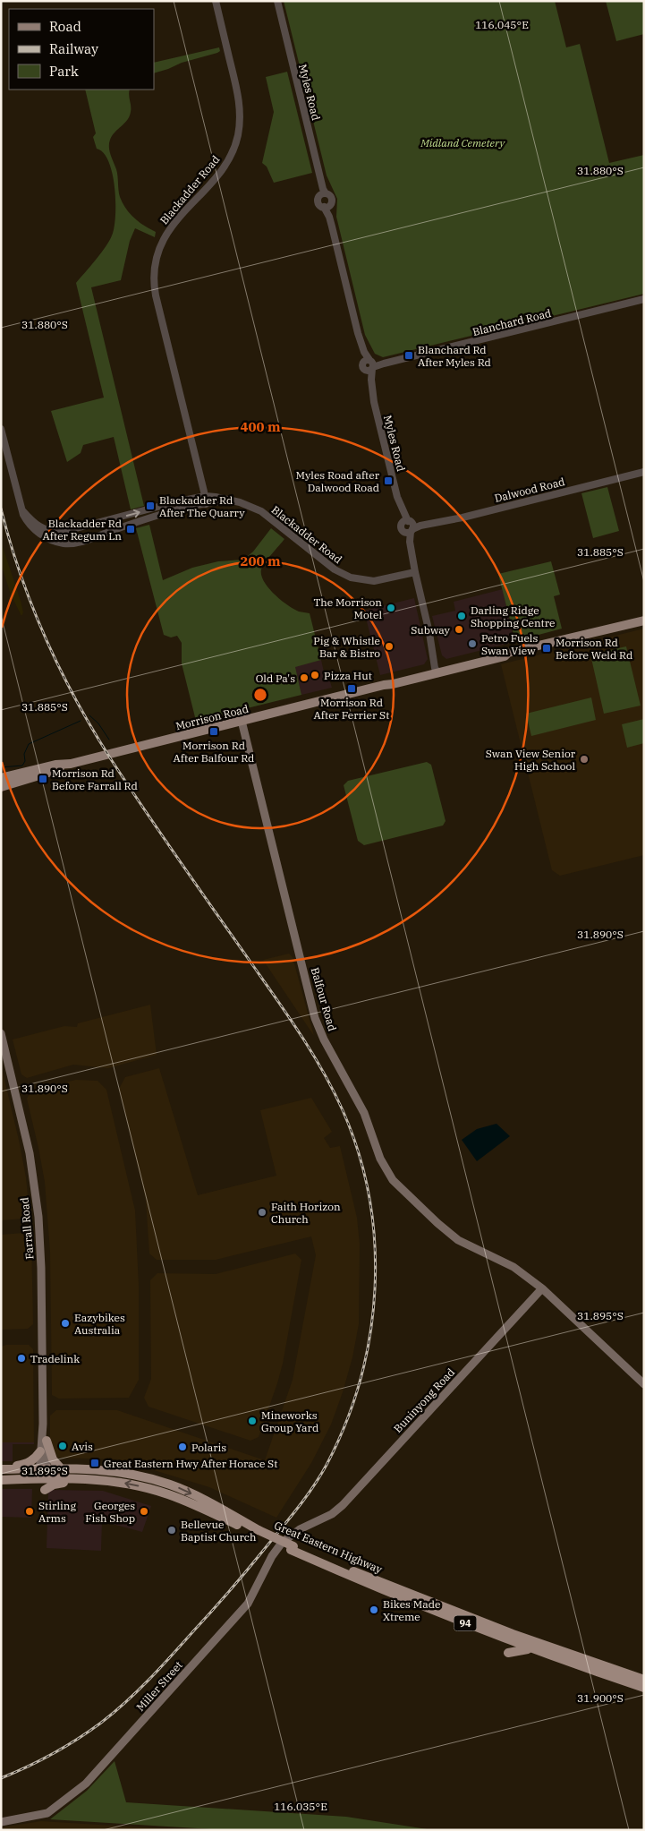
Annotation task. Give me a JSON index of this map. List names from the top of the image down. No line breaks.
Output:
{"streets":{"highway":["Great Eastern Highway","94"],"main road":["Morrison Road","Balfour Road","Farrall Road","Buninyong Road","Miller Street"],"street":["Myles Road","Blackadder Road","Blanchard Road","Dalwood Road"]},"crossings":[["Myles Road","Blackadder Road"],["Myles Road","Blanchard Road"],["Myles Road","Dalwood Road"],["Myles Road","Morrison Road"],["Morrison Road","Balfour Road"],["Balfour Road","Buninyong Road"],["Farrall Road","Great Eastern Highway"],["Buninyong Road","Miller Street"]],"parks":["Midland Cemetery"],"places":{"transit":["Blanchard Rd After Myles Rd","Myles Road after Dalwood Road","Blackadder Rd After The Quarry","Blackadder Rd After Regum Ln","Morrison Rd Before Weld Rd","Morrison Rd After Ferrier St","Morrison Rd After Balfour Rd","Morrison Rd Before Farrall Rd","Great Eastern Hwy After Horace St"],"other":["The Morrison Motel","Darling Ridge Shopping Centre","Subway","Petro Fuels Swan View","Pig & Whistle Bar & Bistro","Pizza Hut","Old Pa's","Swan View Senior High School","Faith Horizon Church","Eazybikes Australia","Tradelink","Mineworks Group Yard","Avis","Polaris","Stirling Arms","Georges Fish Shop","Bellevue Baptist Church","Bikes Made Xtreme"]},"legend":["Road","Railway","Park"],"coordinates":["116.045°E","31.880°S","31.885°S","31.890°S","31.895°S","31.900°S","116.035°E"],"rings":["400 m","200 m"]}
